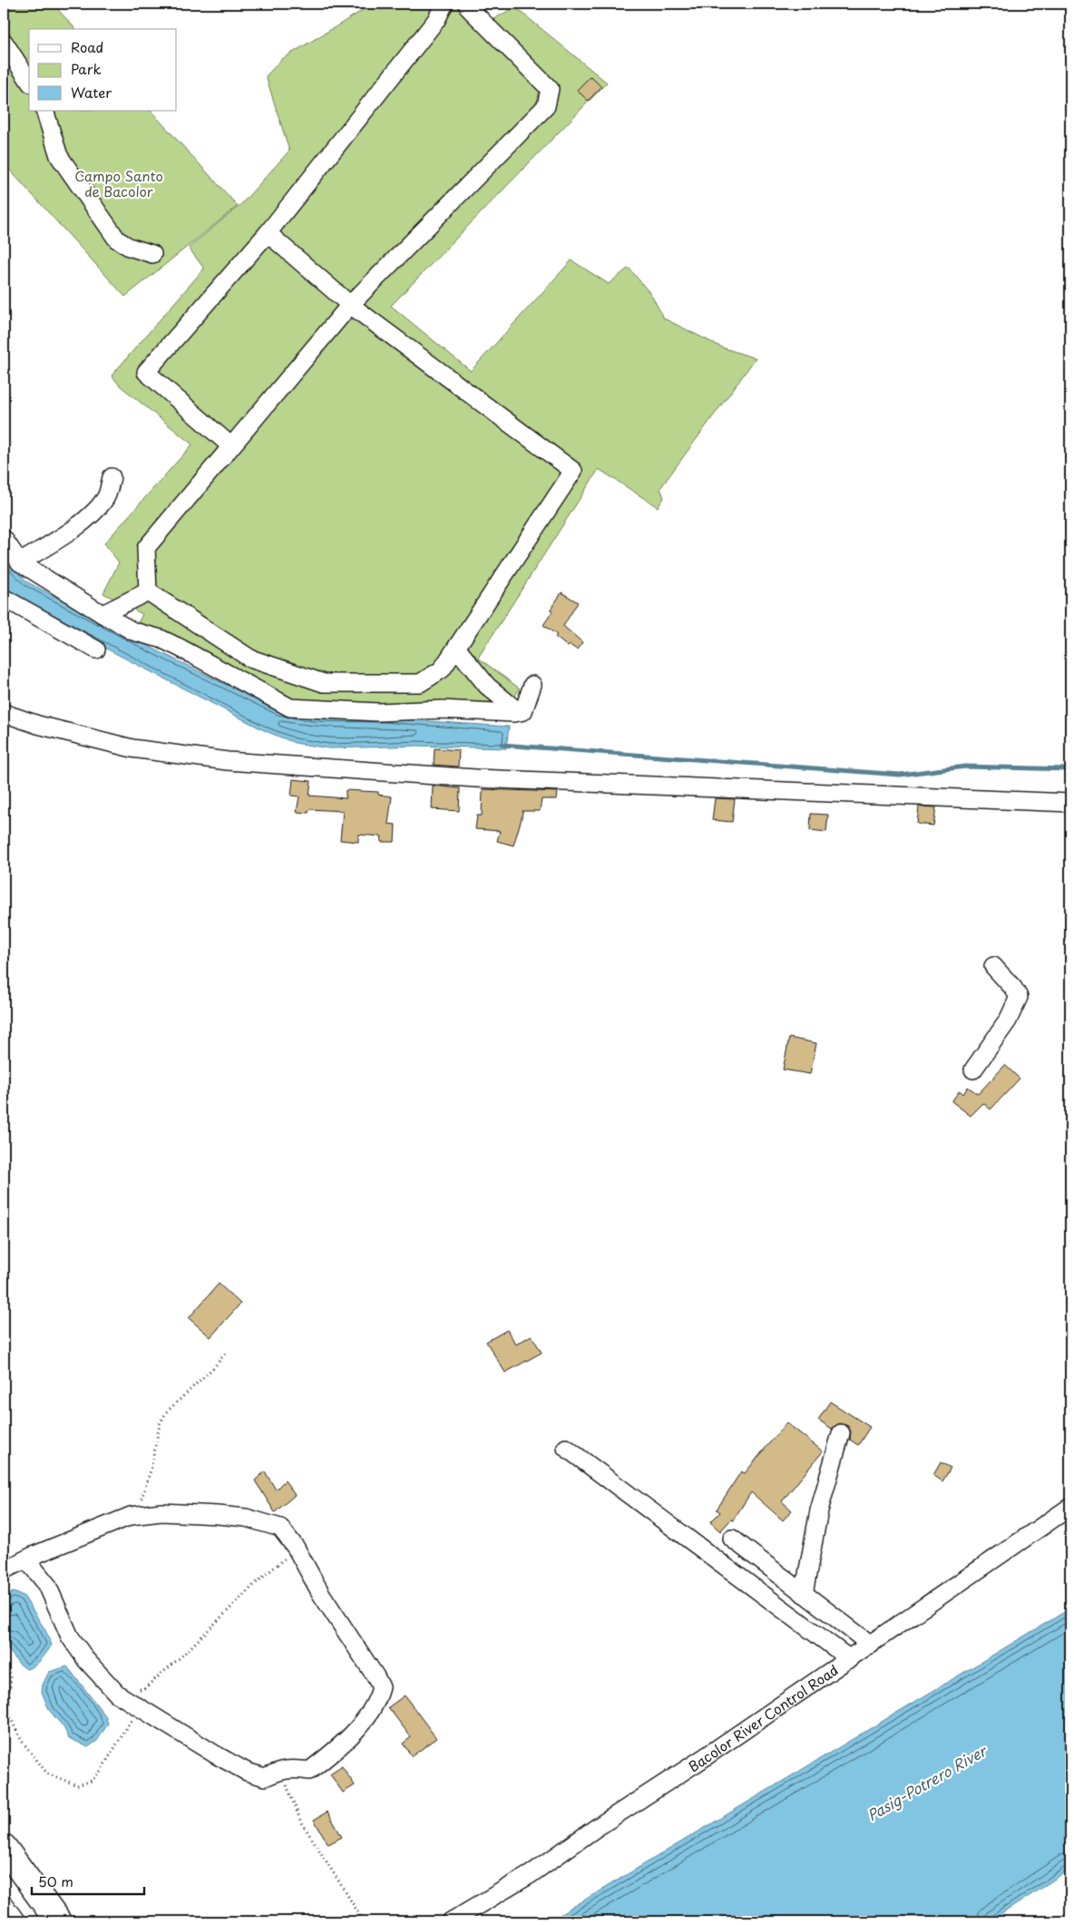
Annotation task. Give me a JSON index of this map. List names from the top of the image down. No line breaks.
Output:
{"streets":{"street":["Bacolor River Control Road"]},"water":["Pasig-Potrero River"],"parks":["Campo Santo de Bacolor"],"legend":["Road","Park","Water"],"scale_bar":"50 m"}
